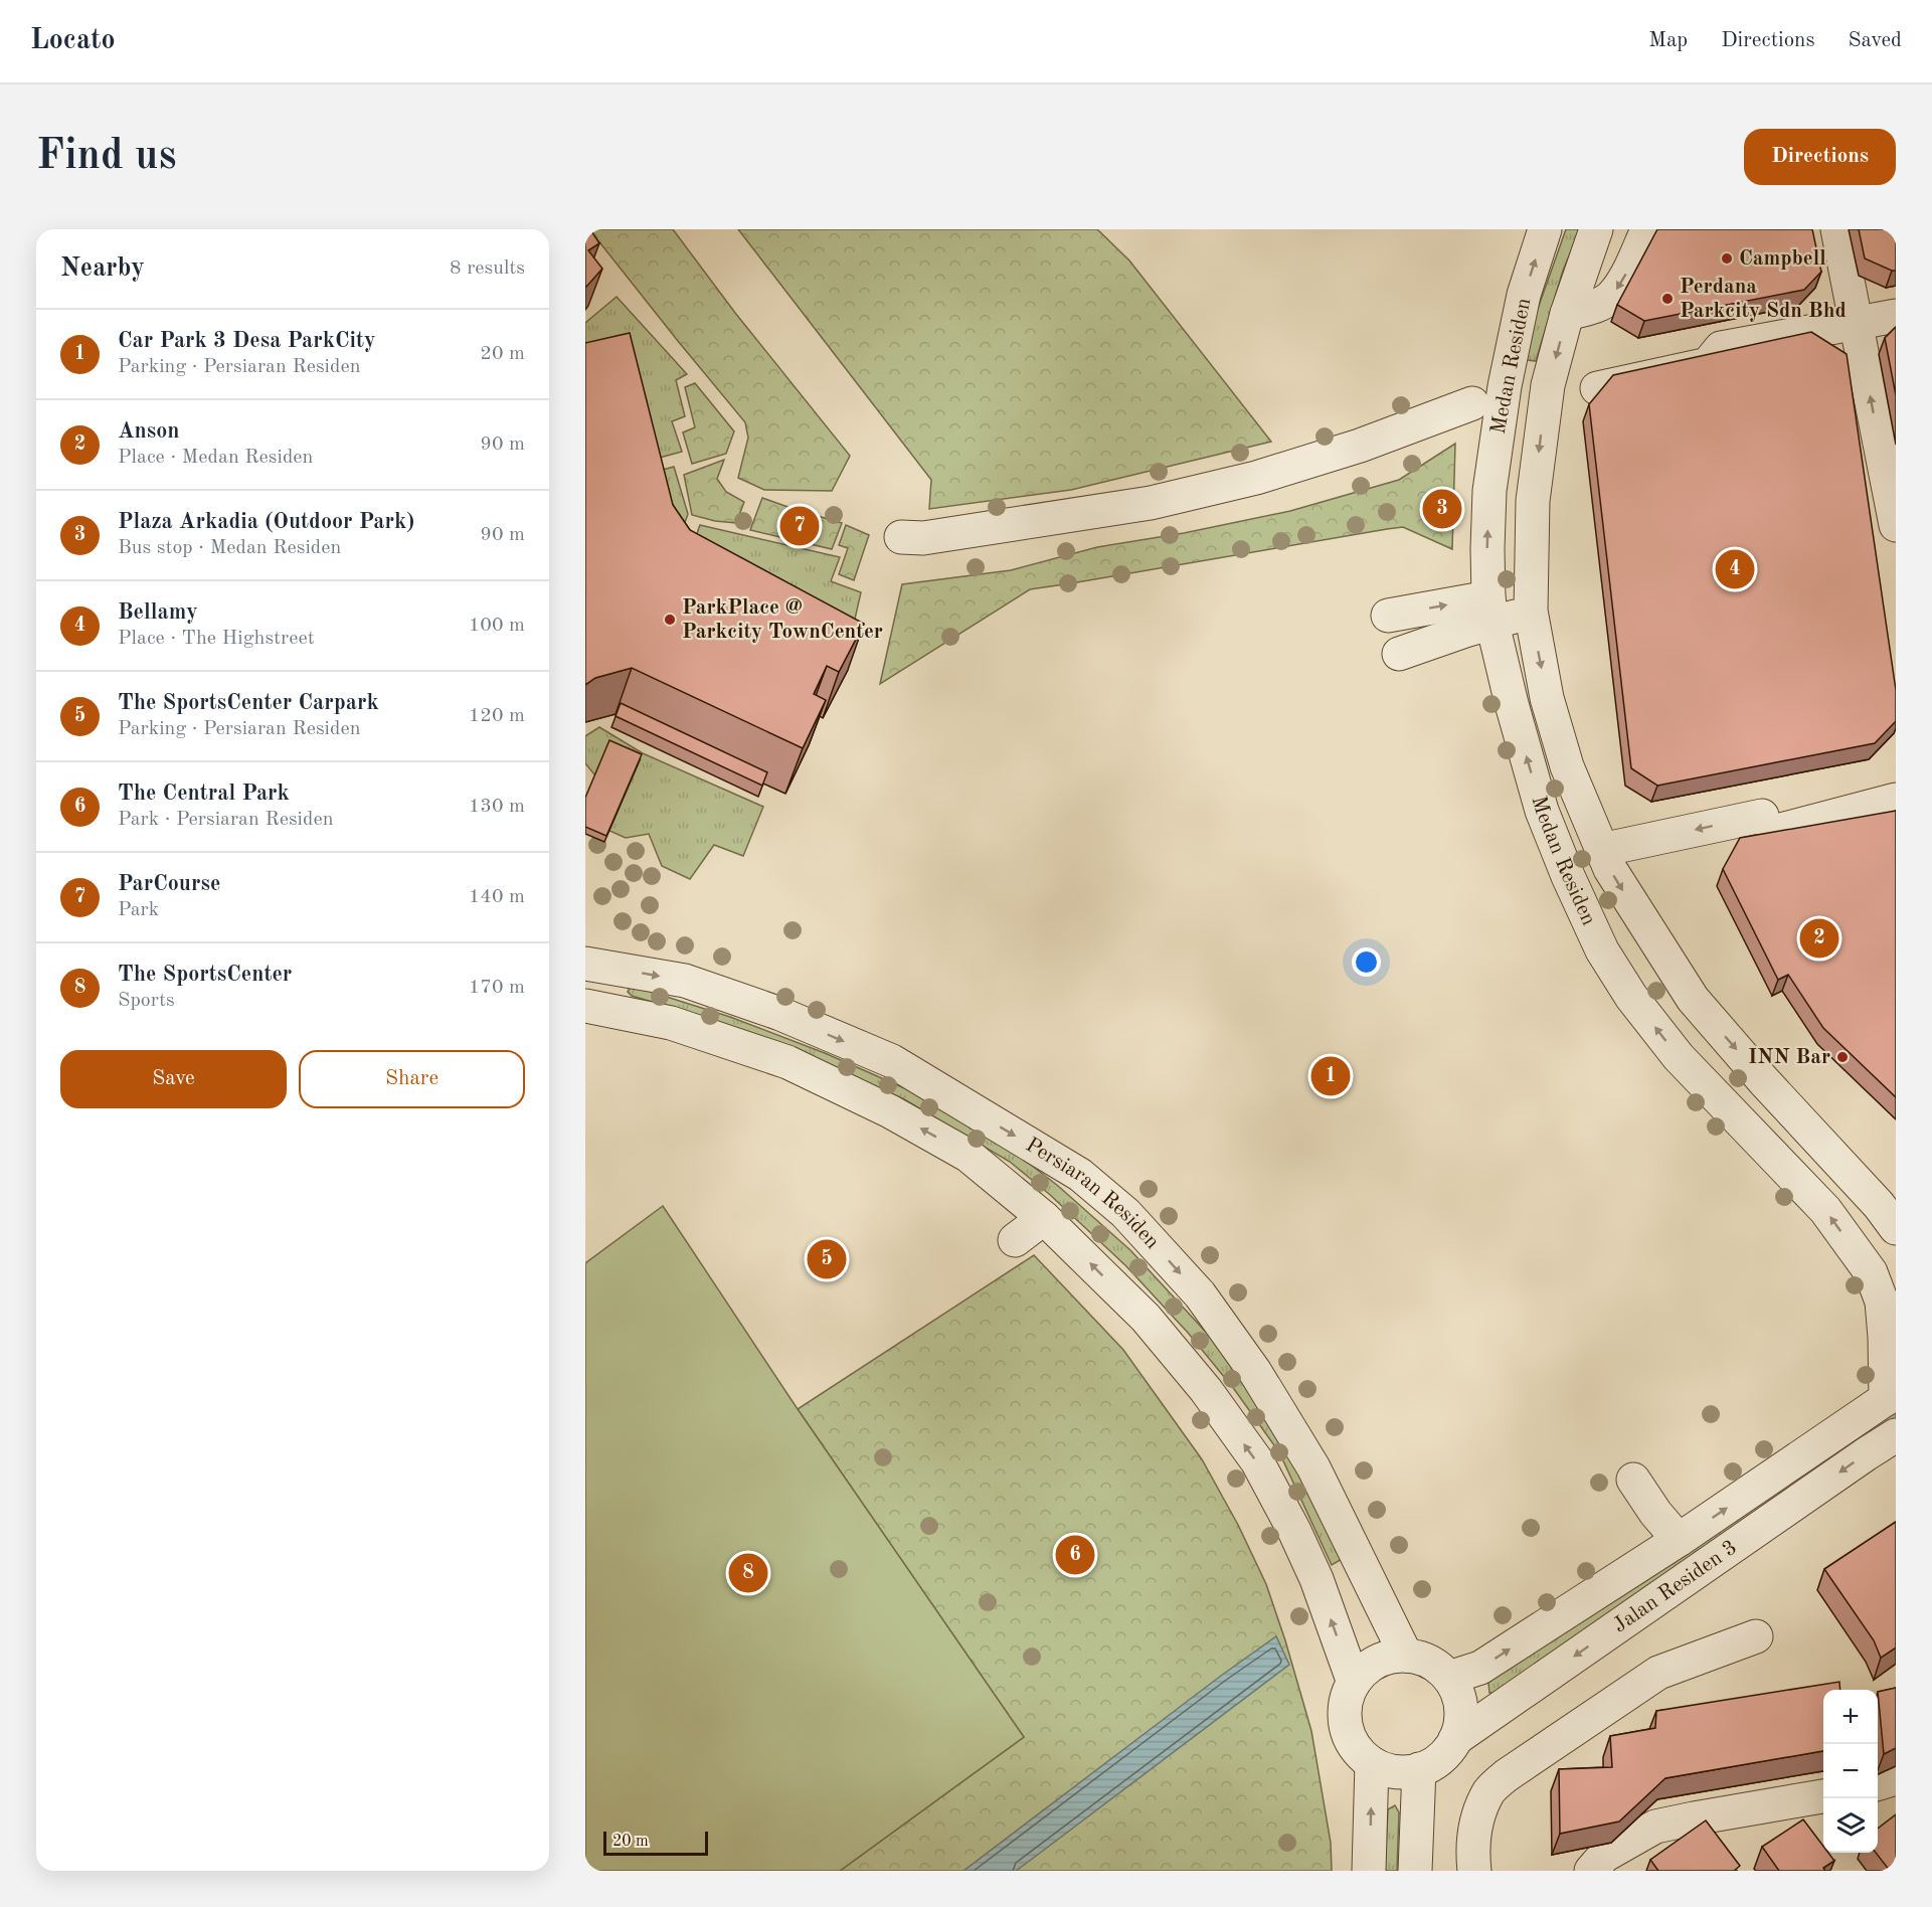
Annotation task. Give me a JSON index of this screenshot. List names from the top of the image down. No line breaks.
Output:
{"streets":{"street":["Medan Residen","Persiaran Residen","Jalan Residen 3"]},"crossings":[["Medan Residen","Jalan Residen 3"],["Persiaran Residen","Jalan Residen 3"]],"places":["Campbell","Perdana Parkcity Sdn Bhd","ParkPlace @ Parkcity TownCenter","INN Bar"],"scale_bar":"20 m","page":{"header":"Locato","nav":["Map","Directions","Saved"],"buttons":["Directions",["Save","Share"]],"title":"Find us","heading":["Nearby","8 results"],"list":[{"mark":"1","name":"Car Park 3 Desa ParkCity","note":"Parking · Persiaran Residen","value":"20 m"},{"mark":"2","name":"Anson","note":"Place · Medan Residen","value":"90 m"},{"mark":"3","name":"Plaza Arkadia (Outdoor Park)","note":"Bus stop · Medan Residen","value":"90 m"},{"mark":"4","name":"Bellamy","note":"Place · The Highstreet","value":"100 m"},{"mark":"5","name":"The SportsCenter Carpark","note":"Parking · Persiaran Residen","value":"120 m"},{"mark":"6","name":"The Central Park","note":"Park · Persiaran Residen","value":"130 m"},{"mark":"7","name":"ParCourse","note":"Park","value":"140 m"},{"mark":"8","name":"The SportsCenter","note":"Sports","value":"170 m"}],"pins":["3","7","4","2","1","5","6","8"],"map_buttons":["+","−"],"scale":"20 m"}}
